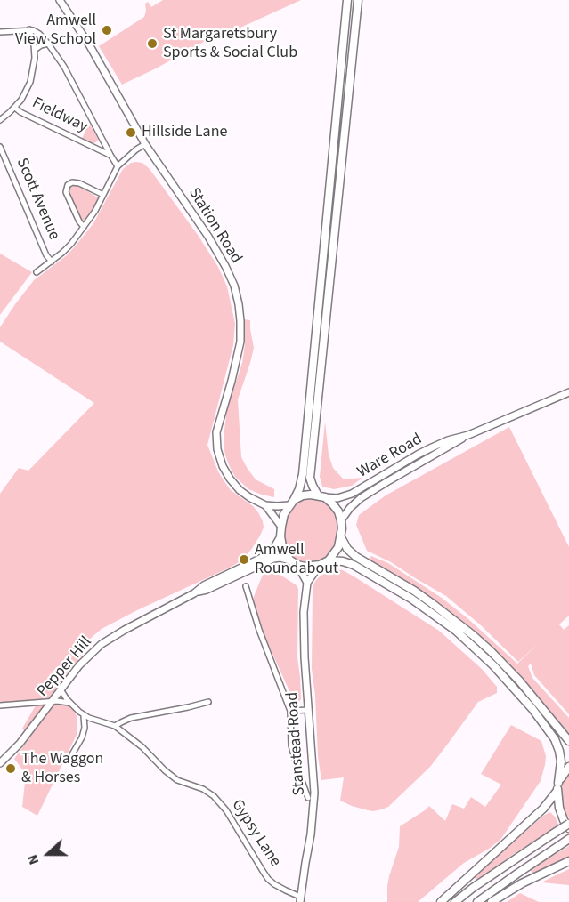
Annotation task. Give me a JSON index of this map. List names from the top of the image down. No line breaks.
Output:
{"streets":{"main road":["Station Road","Ware Road","Pepper Hill","Stanstead Road"],"street":["Fieldway","Scott Avenue","Gypsy Lane"]},"crossings":[["Station Road","Ware Road"],["Station Road","Pepper Hill"],["Station Road","Stanstead Road"],["Ware Road","Pepper Hill"],["Ware Road","Stanstead Road"],["Pepper Hill","Stanstead Road"],["Pepper Hill","Gypsy Lane"],["Stanstead Road","Gypsy Lane"]],"places":["Amwell View School","St Margaretsbury Sports & Social Club","Hillside Lane","Amwell Roundabout","The Waggon & Horses"],"north":"left"}
